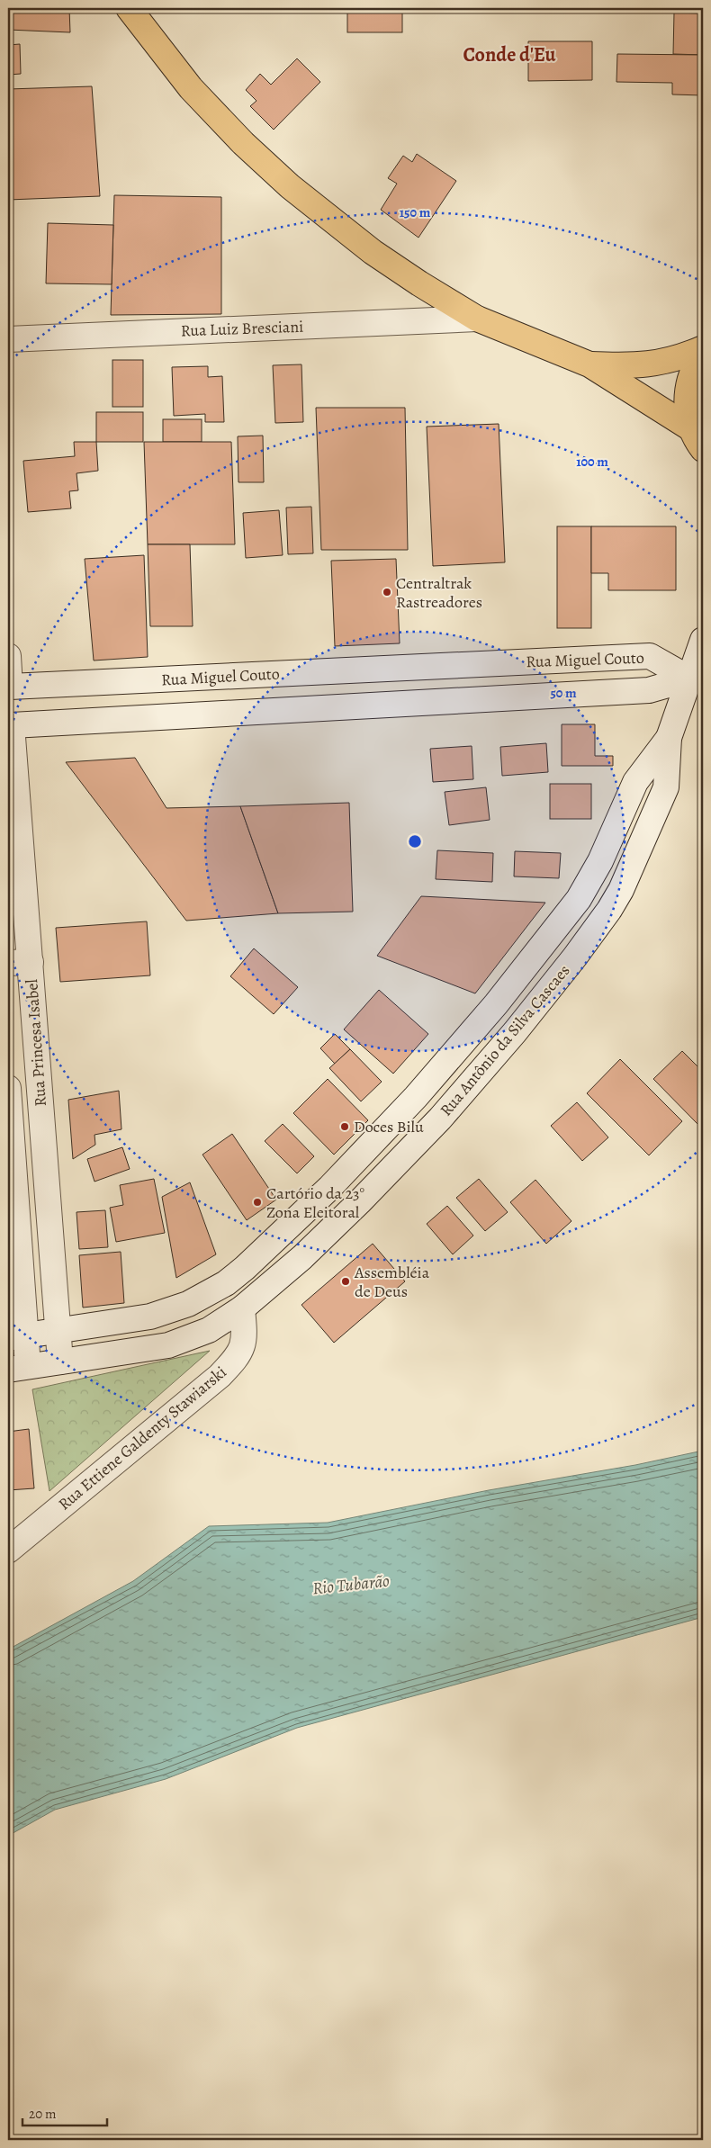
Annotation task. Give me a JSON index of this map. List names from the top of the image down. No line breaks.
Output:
{"streets":{"street":["Rua Luiz Bresciani","Rua Miguel Couto","Rua Antônio da Silva Cascaes","Rua Princesa Isabel","Rua Ettiene Galdenty Stawiarski"]},"crossings":[["Rua Miguel Couto","Rua Antônio da Silva Cascaes"],["Rua Miguel Couto","Rua Princesa Isabel"],["Rua Antônio da Silva Cascaes","Rua Princesa Isabel"],["Rua Antônio da Silva Cascaes","Rua Ettiene Galdenty Stawiarski"]],"districts":["Conde d'Eu"],"water":["Rio Tubarão"],"places":["Centraltrak Rastreadores","Doces Bilu","Cartório da 23° Zona Eleitoral","Assembléia de Deus"],"scale_bar":"20 m","rings":["150 m","100 m","50 m"]}
